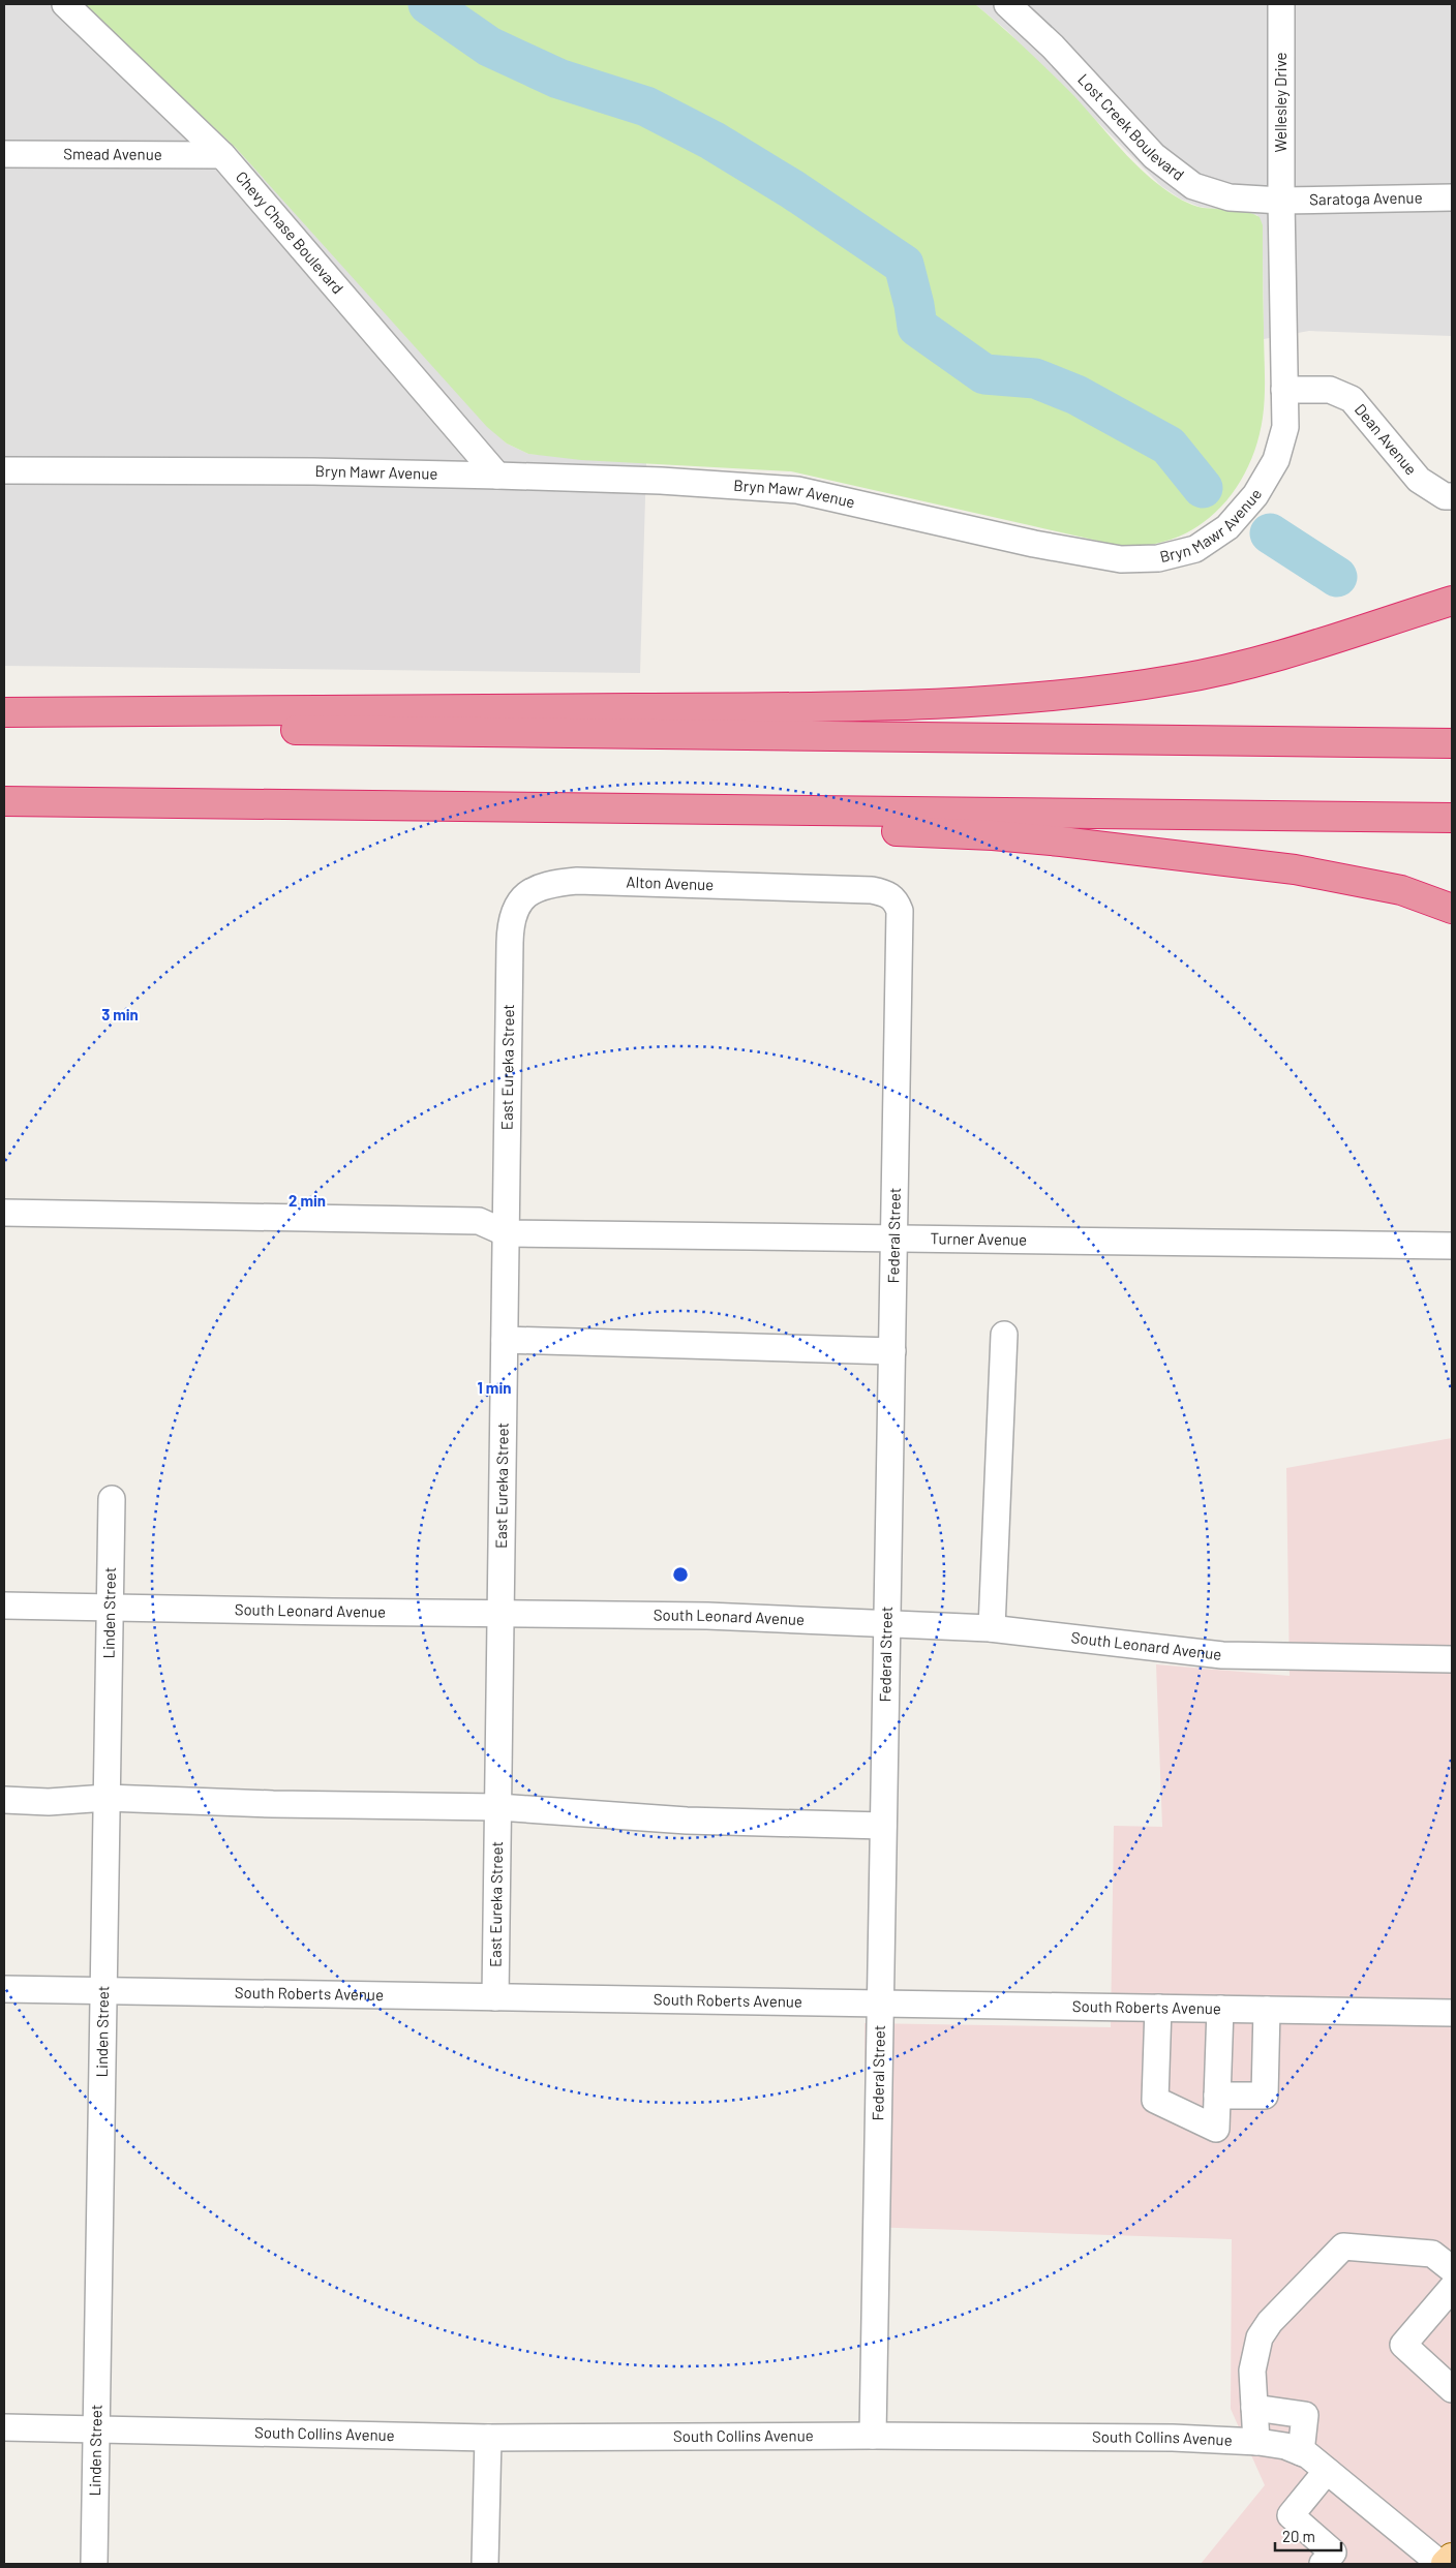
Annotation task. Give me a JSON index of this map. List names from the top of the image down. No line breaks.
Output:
{"streets":{"street":["Wellesley Drive","Lost Creek Boulevard","Smead Avenue","Saratoga Avenue","Chevy Chase Boulevard","Dean Avenue","Bryn Mawr Avenue","Alton Avenue","East Eureka Street","Federal Street","Turner Avenue","South Leonard Avenue","Linden Street","South Roberts Avenue","South Collins Avenue"]},"crossings":[["Wellesley Drive","Lost Creek Boulevard"],["Wellesley Drive","Saratoga Avenue"],["Wellesley Drive","Bryn Mawr Avenue"],["Lost Creek Boulevard","Saratoga Avenue"],["Lost Creek Boulevard","Bryn Mawr Avenue"],["Smead Avenue","Chevy Chase Boulevard"],["Saratoga Avenue","Bryn Mawr Avenue"],["Chevy Chase Boulevard","Bryn Mawr Avenue"],["Dean Avenue","Bryn Mawr Avenue"],["Alton Avenue","East Eureka Street"],["Alton Avenue","Federal Street"],["East Eureka Street","Turner Avenue"],["East Eureka Street","South Leonard Avenue"],["East Eureka Street","South Roberts Avenue"],["Federal Street","Turner Avenue"],["Federal Street","South Leonard Avenue"],["Federal Street","South Roberts Avenue"],["Federal Street","South Collins Avenue"],["South Leonard Avenue","Linden Street"],["Linden Street","South Roberts Avenue"],["Linden Street","South Collins Avenue"]],"scale_bar":"20 m","rings":["3 min","2 min","1 min"]}
